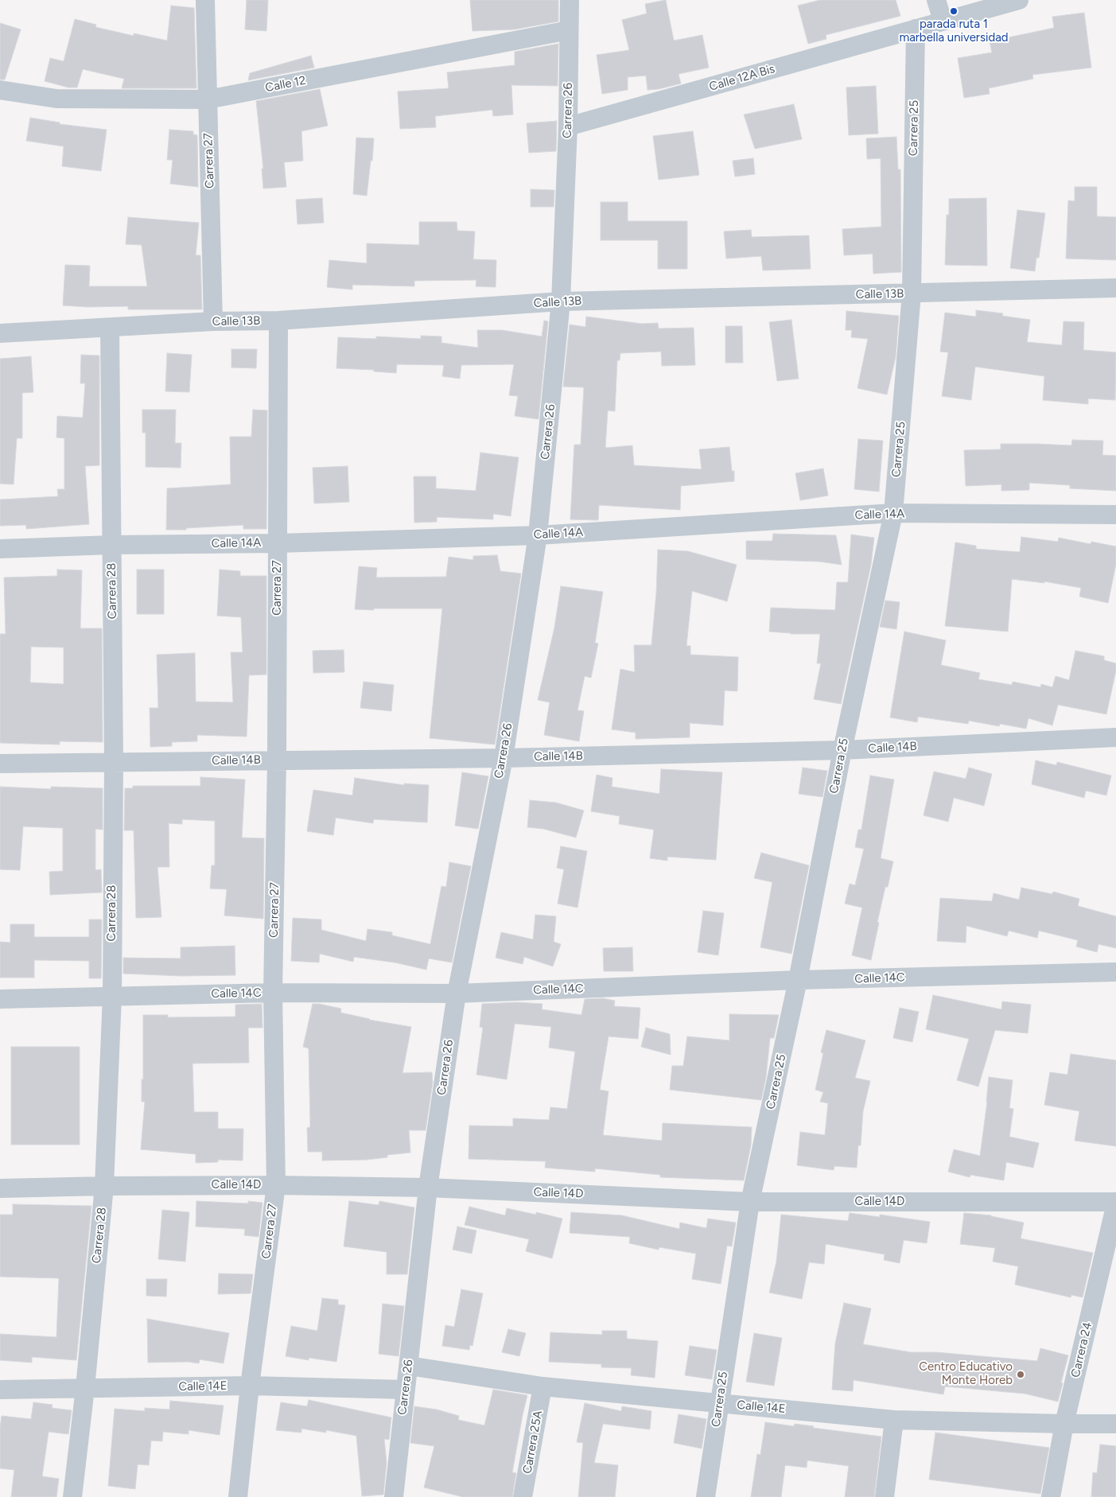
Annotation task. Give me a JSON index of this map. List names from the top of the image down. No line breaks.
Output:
{"streets":{"street":["Calle 12A Bis","Calle 12","Carrera 26","Carrera 25","Carrera 27","Calle 13B","Calle 14A","Carrera 28","Calle 14B","Calle 14C","Calle 14D","Carrera 24","Calle 14E","Carrera 25A"]},"crossings":[["Calle 12A Bis","Carrera 26"],["Calle 12A Bis","Carrera 25"],["Calle 12","Carrera 26"],["Calle 12","Carrera 27"],["Carrera 26","Calle 13B"],["Carrera 26","Calle 14A"],["Carrera 26","Calle 14B"],["Carrera 26","Calle 14C"],["Carrera 26","Calle 14D"],["Carrera 26","Calle 14E"],["Carrera 25","Calle 13B"],["Carrera 25","Calle 14A"],["Carrera 25","Calle 14B"],["Carrera 25","Calle 14C"],["Carrera 25","Calle 14D"],["Carrera 25","Calle 14E"],["Carrera 27","Calle 13B"],["Carrera 27","Calle 14A"],["Carrera 27","Calle 14B"],["Carrera 27","Calle 14C"],["Carrera 27","Calle 14D"],["Carrera 27","Calle 14E"],["Calle 13B","Carrera 28"],["Calle 14A","Carrera 28"],["Carrera 28","Calle 14B"],["Carrera 28","Calle 14C"],["Carrera 28","Calle 14D"],["Carrera 28","Calle 14E"],["Calle 14D","Carrera 24"],["Carrera 24","Calle 14E"],["Calle 14E","Carrera 25A"]],"places":["parada ruta 1 marbella universidad","Centro Educativo Monte Horeb"]}
